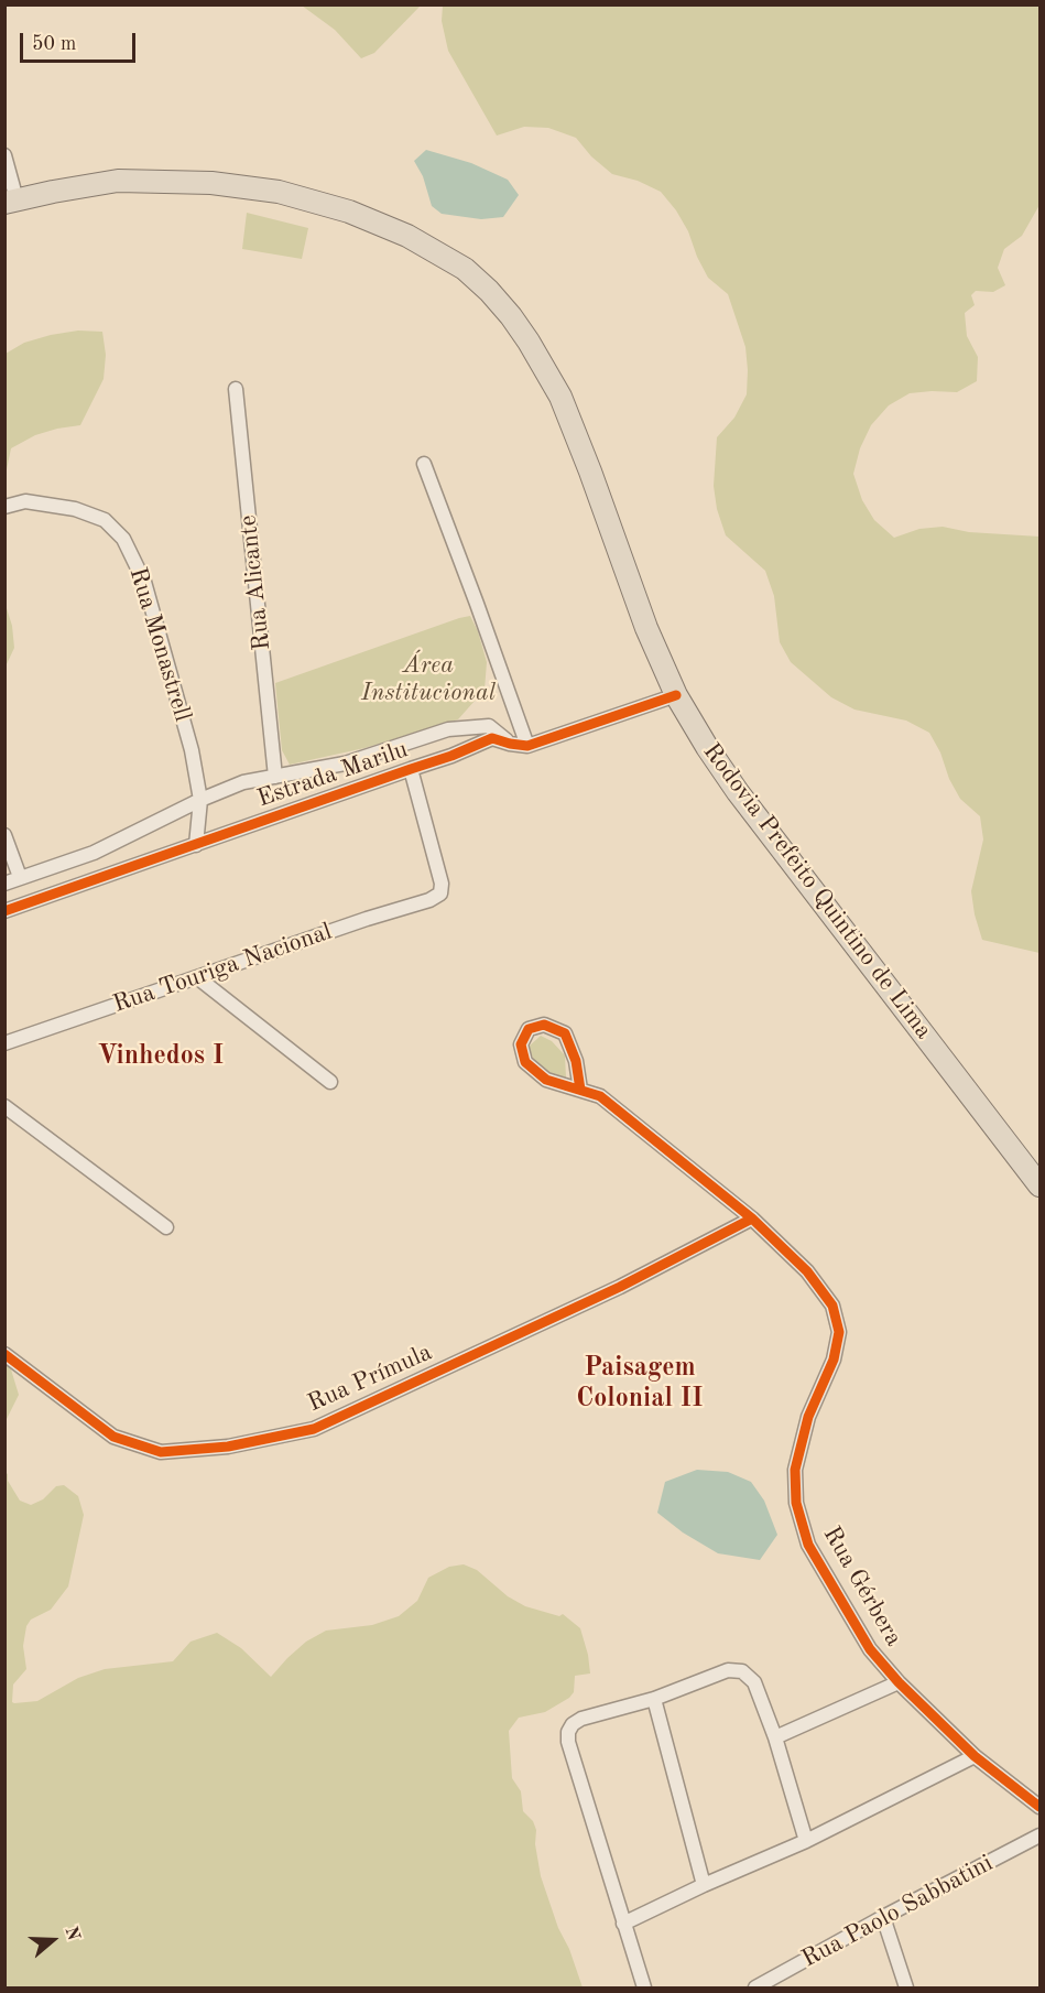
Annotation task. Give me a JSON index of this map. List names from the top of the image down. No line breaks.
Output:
{"streets":{"main road":["Rodovia Prefeito Quintino de Lima"],"street":["Rua Alicante","Rua Monastrell","Estrada Marilu","Rua Touriga Nacional","Rua Prímula","Rua Gérbera","Rua Paolo Sabbatini"]},"crossings":[["Rua Monastrell","Estrada Marilu"],["Estrada Marilu","Rodovia Prefeito Quintino de Lima"],["Estrada Marilu","Rua Touriga Nacional"],["Rua Prímula","Rua Gérbera"]],"districts":["Vinhedos I","Paisagem Colonial II"],"parks":["Área Institucional"],"scale_bar":"50 m","north":"right"}
